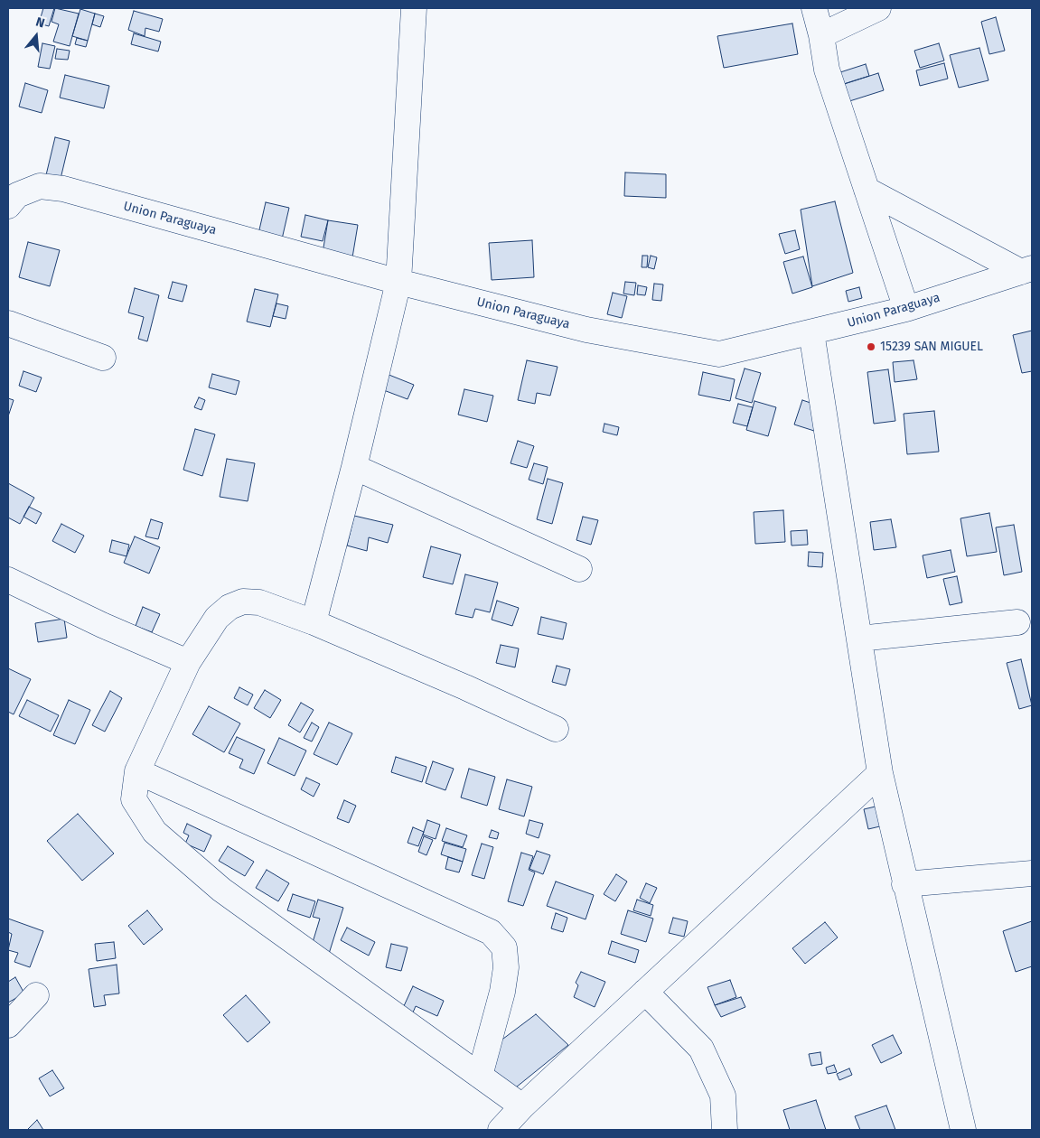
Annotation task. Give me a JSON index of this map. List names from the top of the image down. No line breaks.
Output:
{"streets":{"street":["Union Paraguaya"]},"places":["15239 SAN MIGUEL"],"north":"top"}
